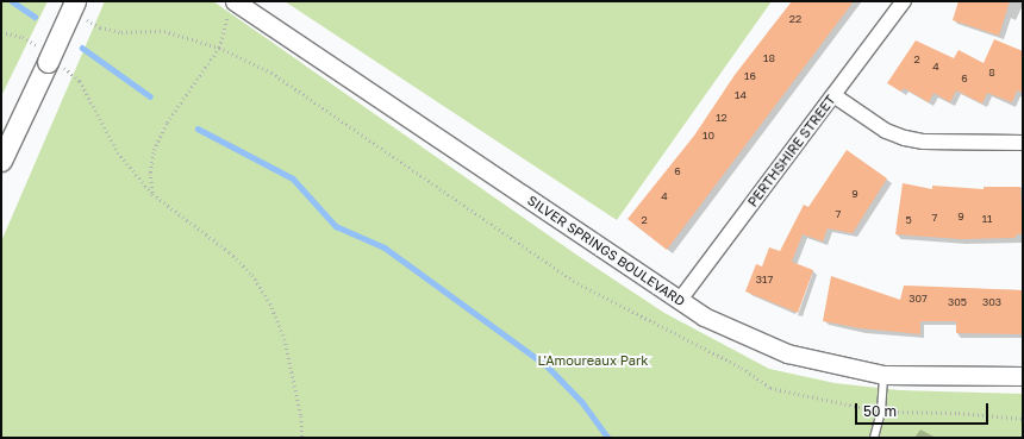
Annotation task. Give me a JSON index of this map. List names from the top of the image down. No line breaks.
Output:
{"streets":{"street":["PERTHSHIRE STREET","SILVER SPRINGS BOULEVARD"]},"crossings":[["PERTHSHIRE STREET","SILVER SPRINGS BOULEVARD"]],"parks":["L'Amoureaux Park"],"house_numbers":["22","18","2","4","8","16","6","14","12","10","6","9","4","7","9","7","11","2","5","317","307","305","303"],"scale_bar":"50 m"}
